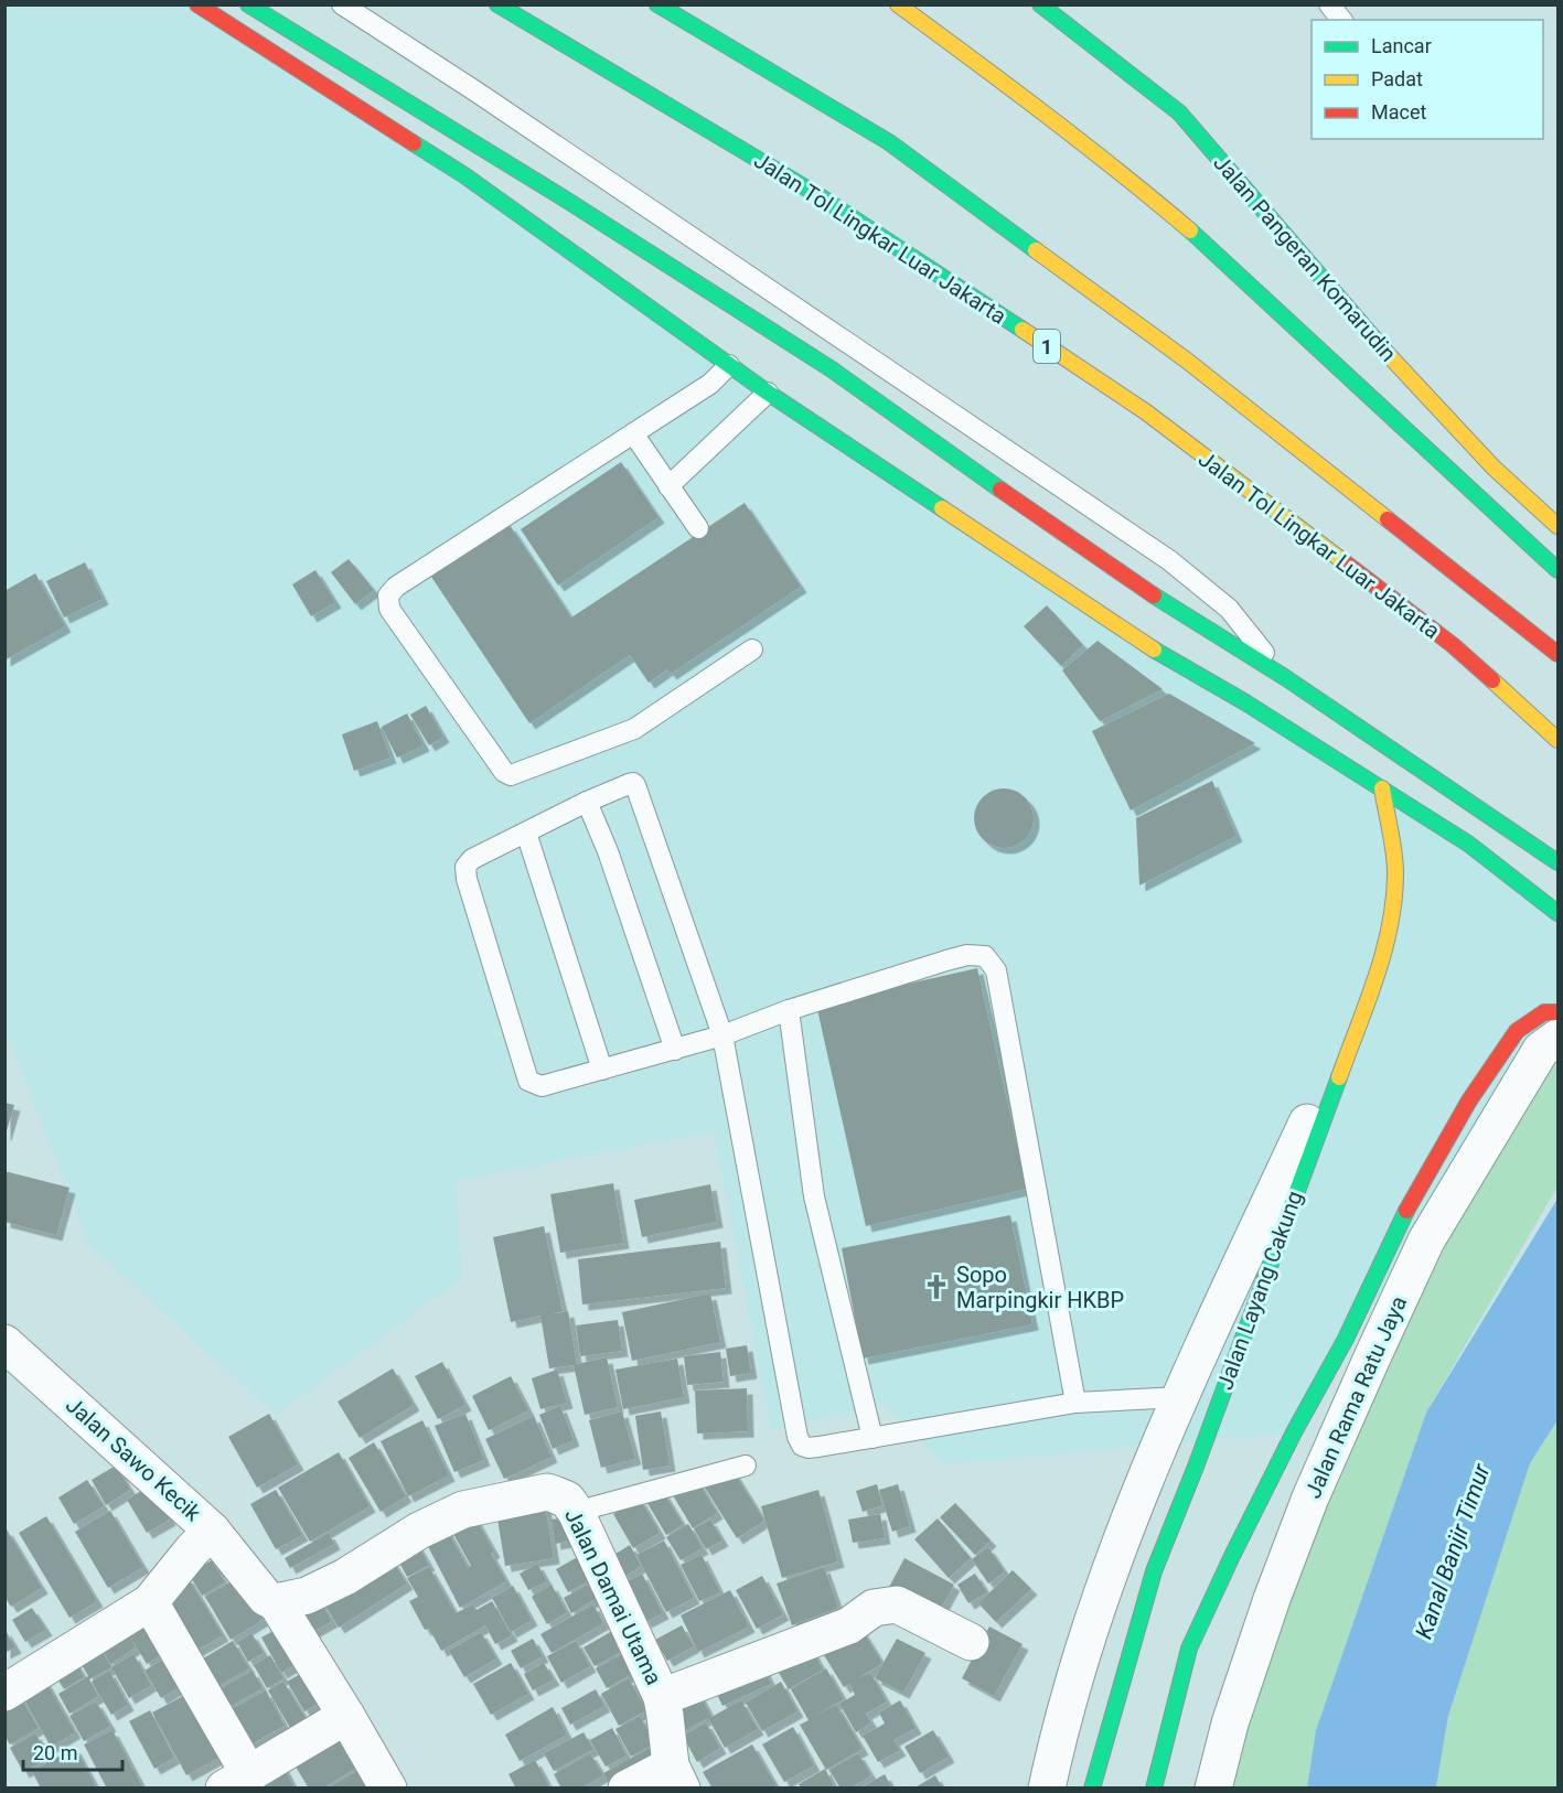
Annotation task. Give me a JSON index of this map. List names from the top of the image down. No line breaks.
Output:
{"streets":{"main road":["Jalan Tol Lingkar Luar Jakarta","Jalan Pangeran Komarudin","1","Jalan Layang Cakung"],"street":["Jalan Rama Ratu Jaya","Jalan Sawo Kecik","Jalan Damai Utama"]},"water":["Kanal Banjir Timur"],"places":{"church":["Sopo Marpingkir HKBP"]},"legend":["Lancar","Padat","Macet"],"scale_bar":"20 m"}
